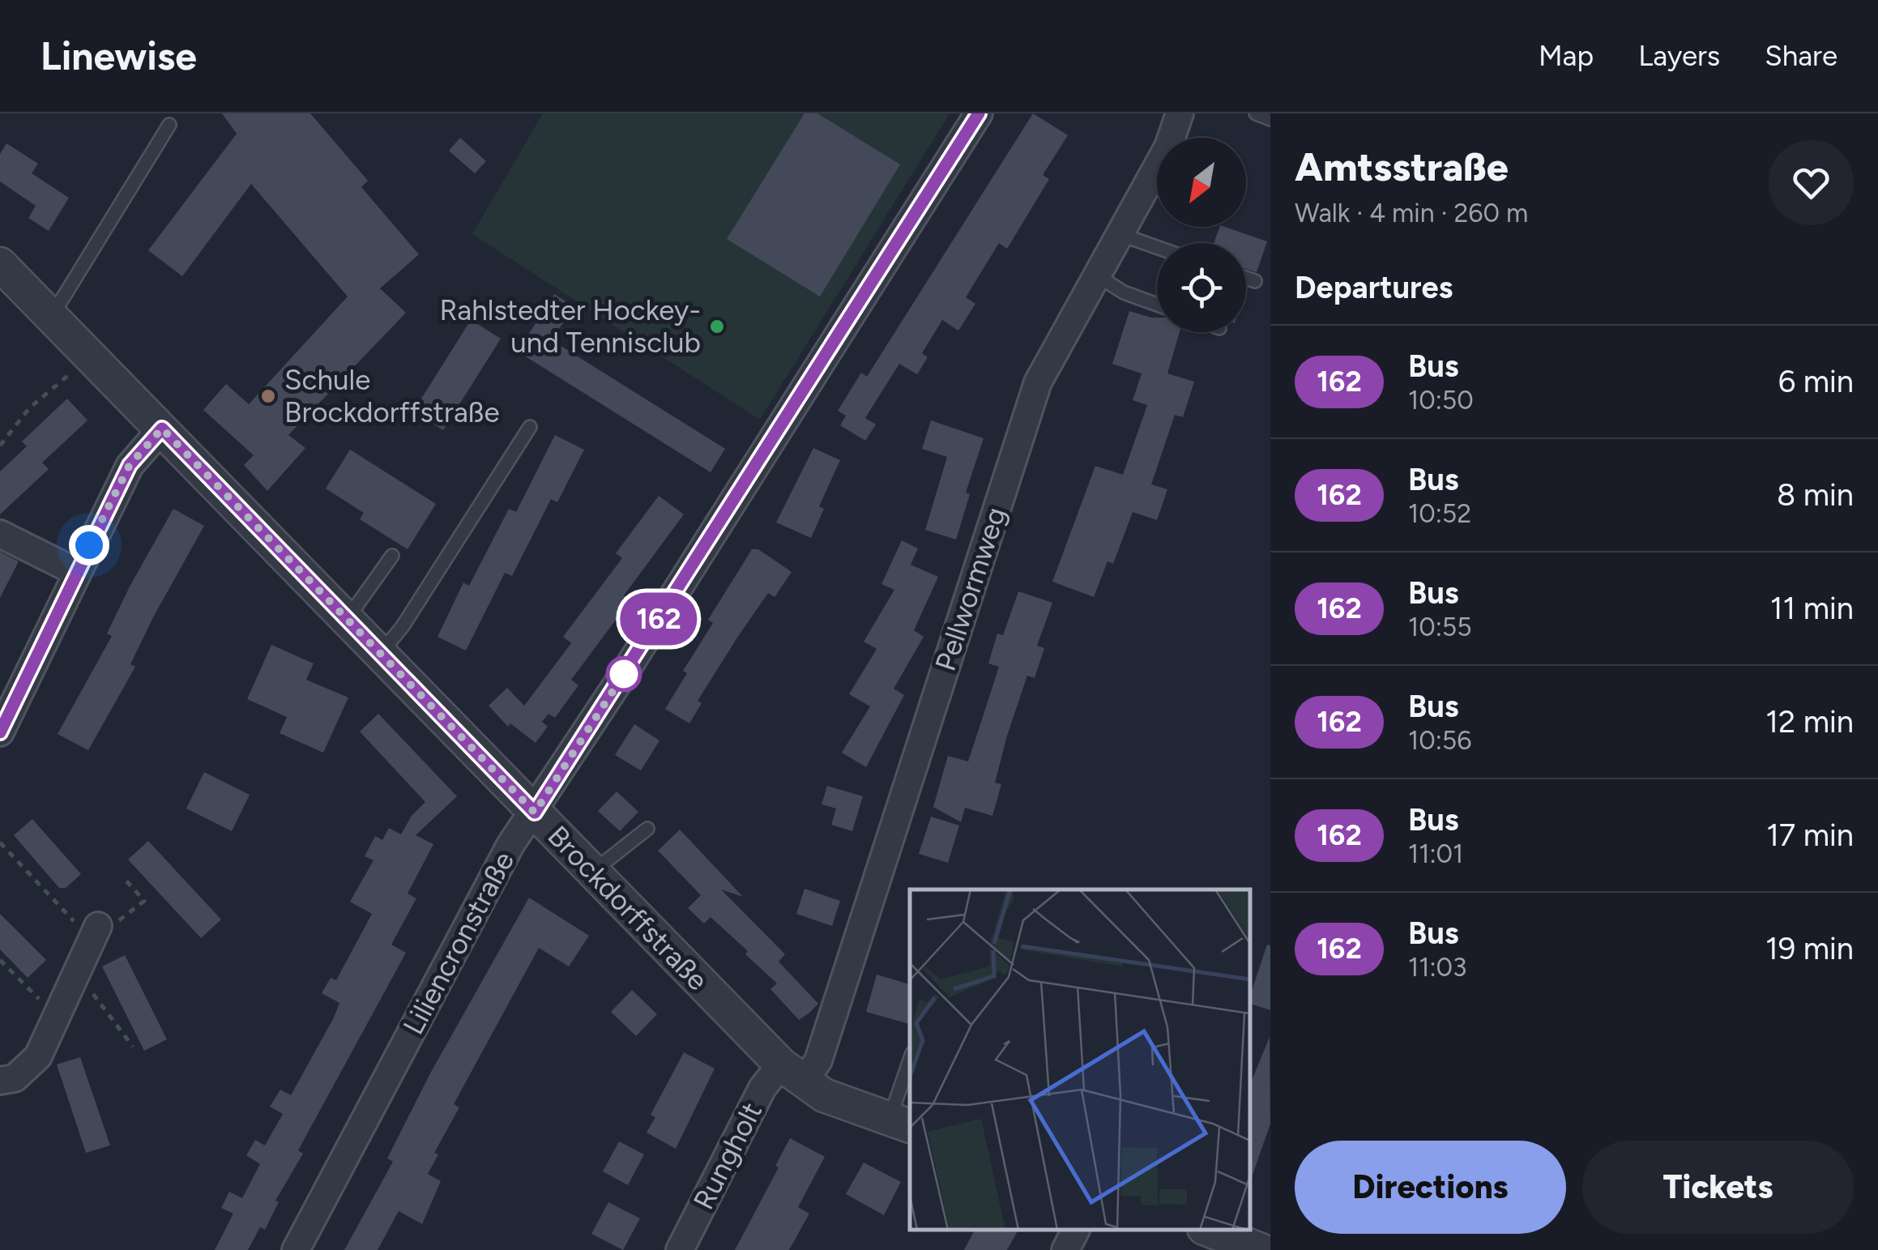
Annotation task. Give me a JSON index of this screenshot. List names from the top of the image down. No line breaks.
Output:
{"streets":{"street":["Pellwormweg","Brockdorffstraße","Liliencronstraße","Rungholt"]},"crossings":[["Pellwormweg","Brockdorffstraße"],["Pellwormweg","Rungholt"],["Brockdorffstraße","Liliencronstraße"],["Brockdorffstraße","Rungholt"]],"places":["Rahlstedter Hockey- und Tennisclub","Schule Brockdorffstraße"],"lines":["bus line 162"],"north":"bottom left","page":{"header":"Linewise","nav":["Map","Layers","Share"],"on_map":"162","heading":[["Amtsstraße","Walk · 4 min · 260 m"],"Departures"],"list":[{"mark":"162","name":"Bus","note":"10:50","value":"6 min"},{"mark":"162","name":"Bus","note":"10:52","value":"8 min"},{"mark":"162","name":"Bus","note":"10:55","value":"11 min"},{"mark":"162","name":"Bus","note":"10:56","value":"12 min"},{"mark":"162","name":"Bus","note":"11:01","value":"17 min"},{"mark":"162","name":"Bus","note":"11:03","value":"19 min"}],"buttons":["Directions","Tickets"]}}
